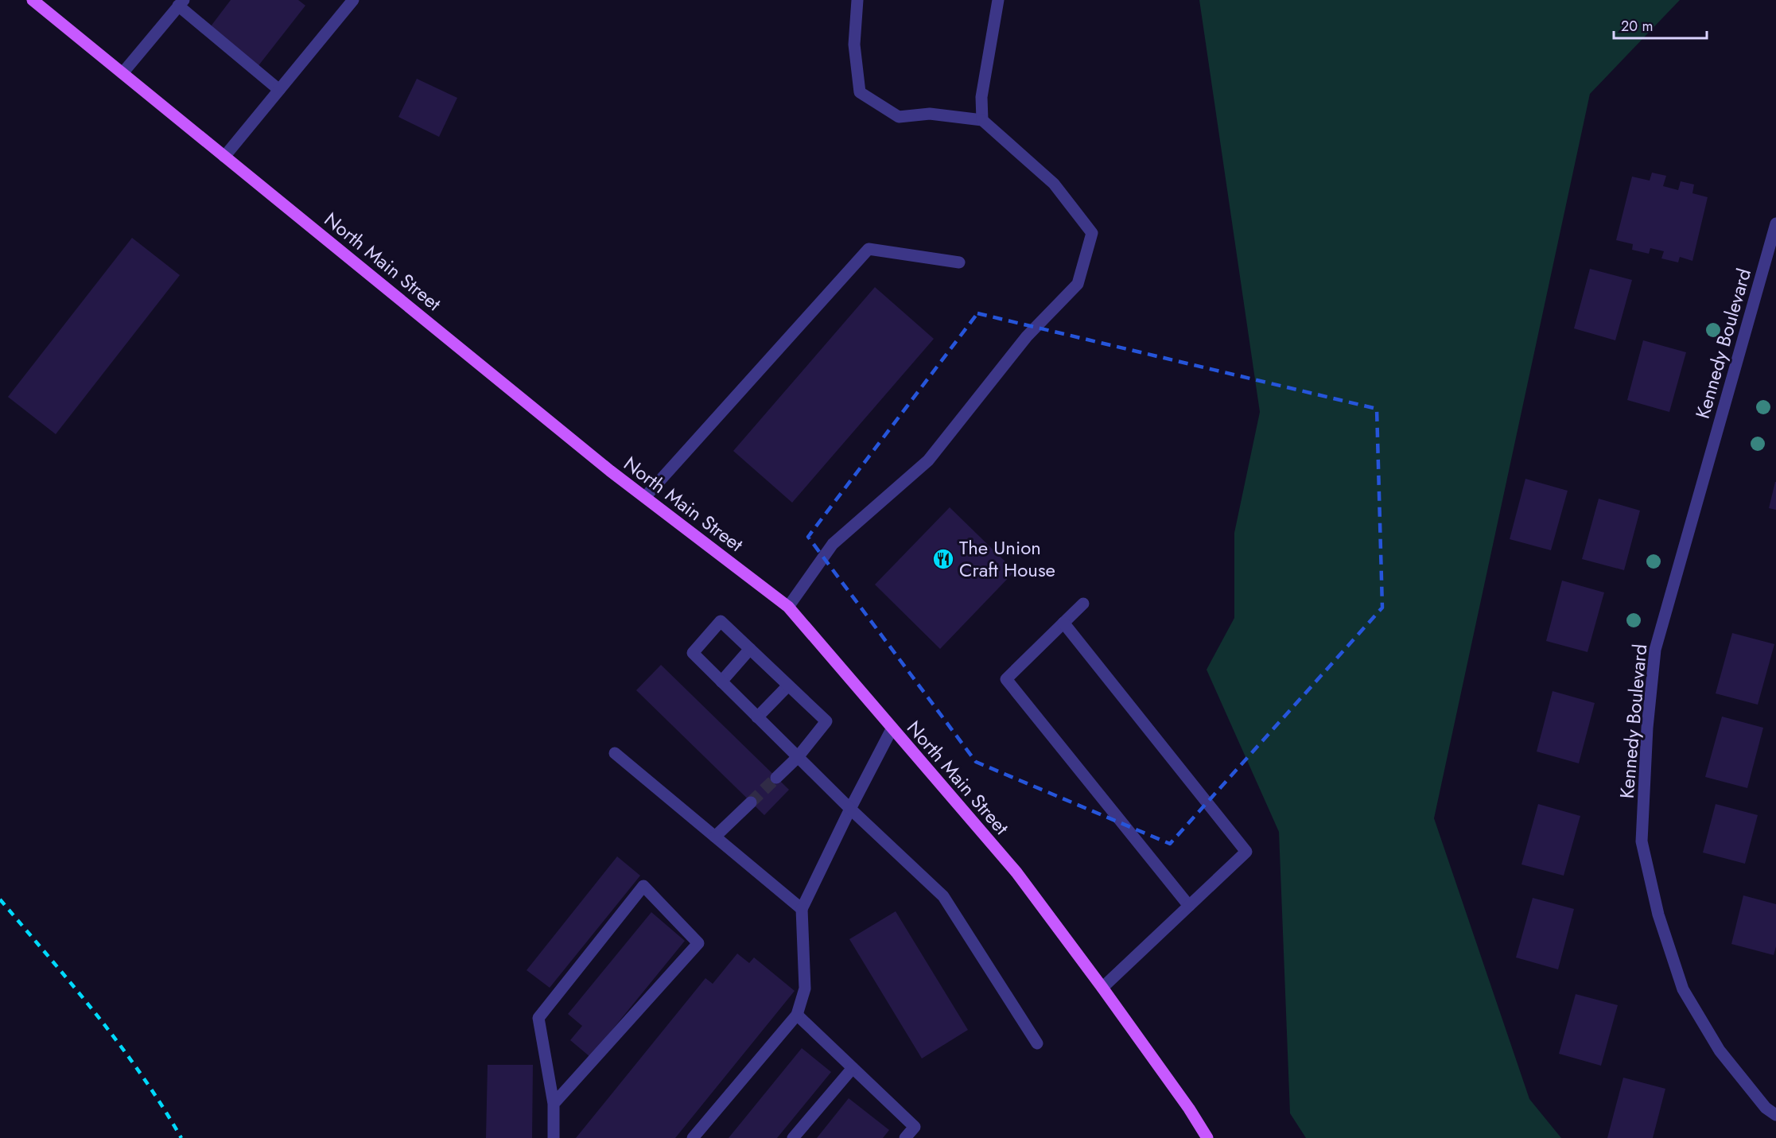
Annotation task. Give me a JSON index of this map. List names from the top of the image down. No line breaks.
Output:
{"streets":{"main road":["North Main Street"],"street":["Kennedy Boulevard"]},"places":{"restaurant":["The Union Craft House"]},"scale_bar":"20 m"}
